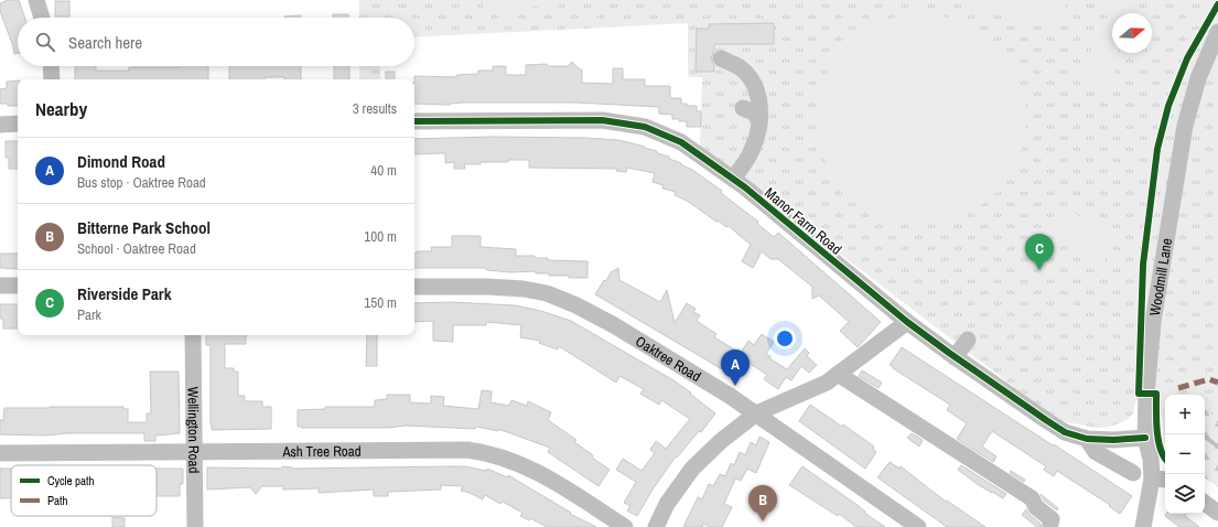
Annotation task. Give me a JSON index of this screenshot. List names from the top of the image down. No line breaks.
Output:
{"streets":{"street":["Manor Farm Road","Woodmill Lane","Oaktree Road","Wellington Road","Ash Tree Road"]},"crossings":[["Manor Farm Road","Woodmill Lane"],["Wellington Road","Ash Tree Road"]],"legend":["Cycle path","Path"],"north":"right","page":{"search":"Search here","heading":["Nearby","3 results"],"list":[{"mark":"A","name":"Dimond Road","note":"Bus stop · Oaktree Road","value":"40 m"},{"mark":"B","name":"Bitterne Park School","note":"School · Oaktree Road","value":"100 m"},{"mark":"C","name":"Riverside Park","note":"Park","value":"150 m"}],"pins":["C","A","B"],"map_buttons":["+","−"]}}
